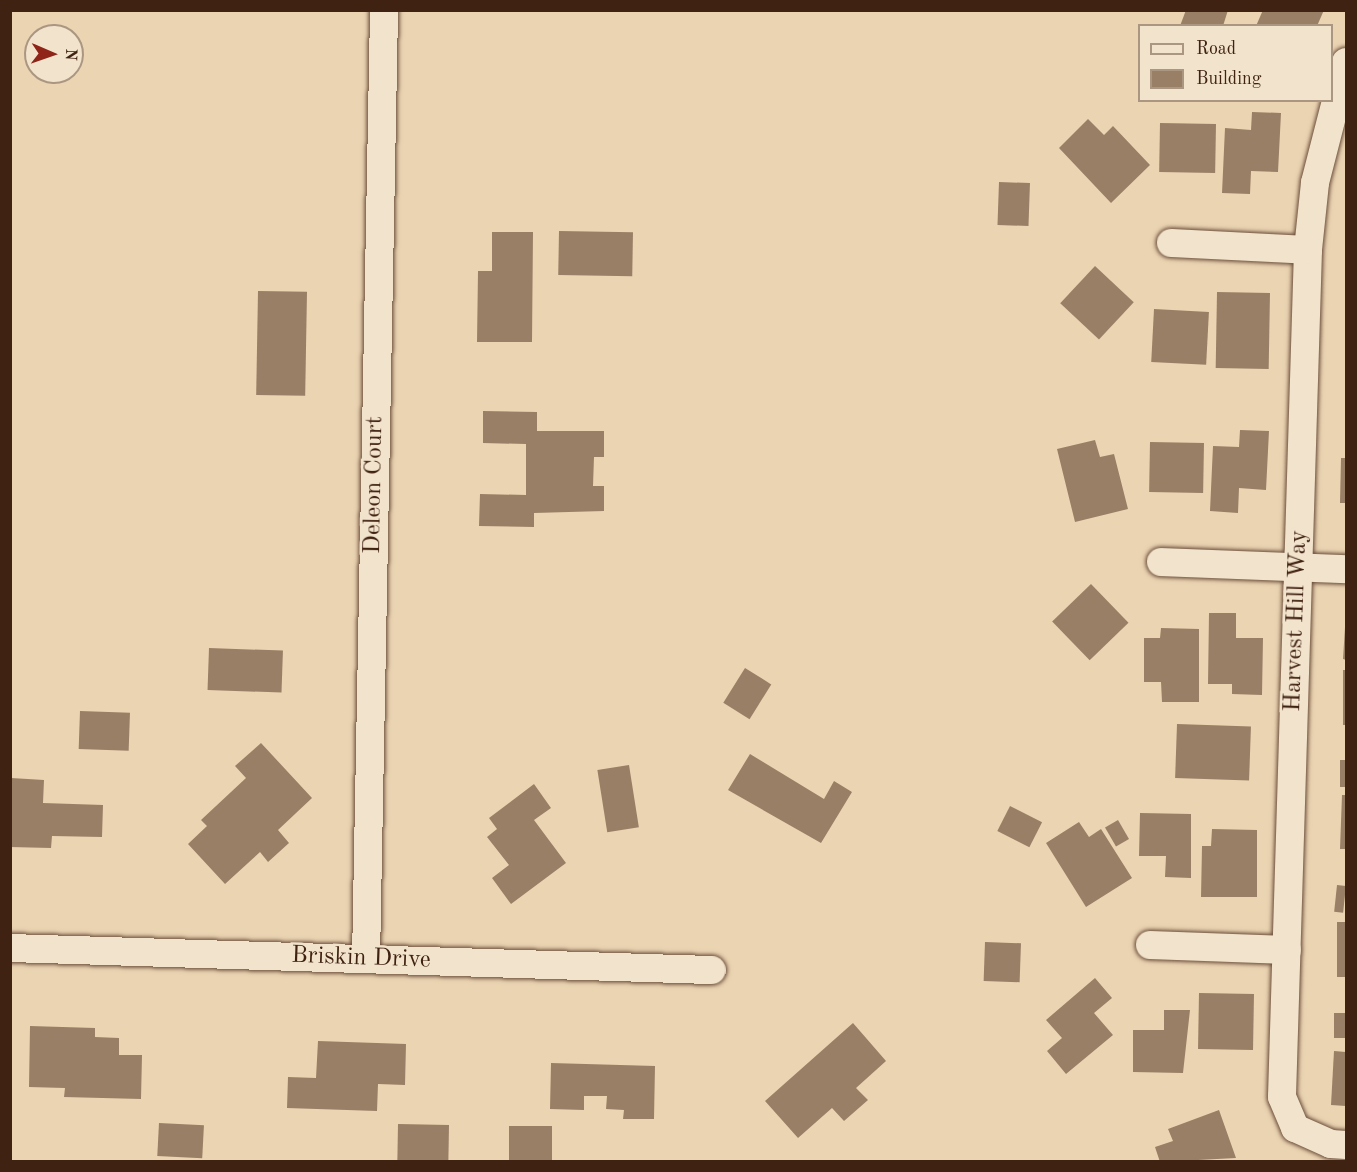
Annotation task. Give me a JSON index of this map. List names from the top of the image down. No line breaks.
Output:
{"streets":{"street":["Deleon Court","Harvest Hill Way","Briskin Drive"]},"crossings":[["Deleon Court","Briskin Drive"]],"legend":["Road","Building"],"north":"right"}
